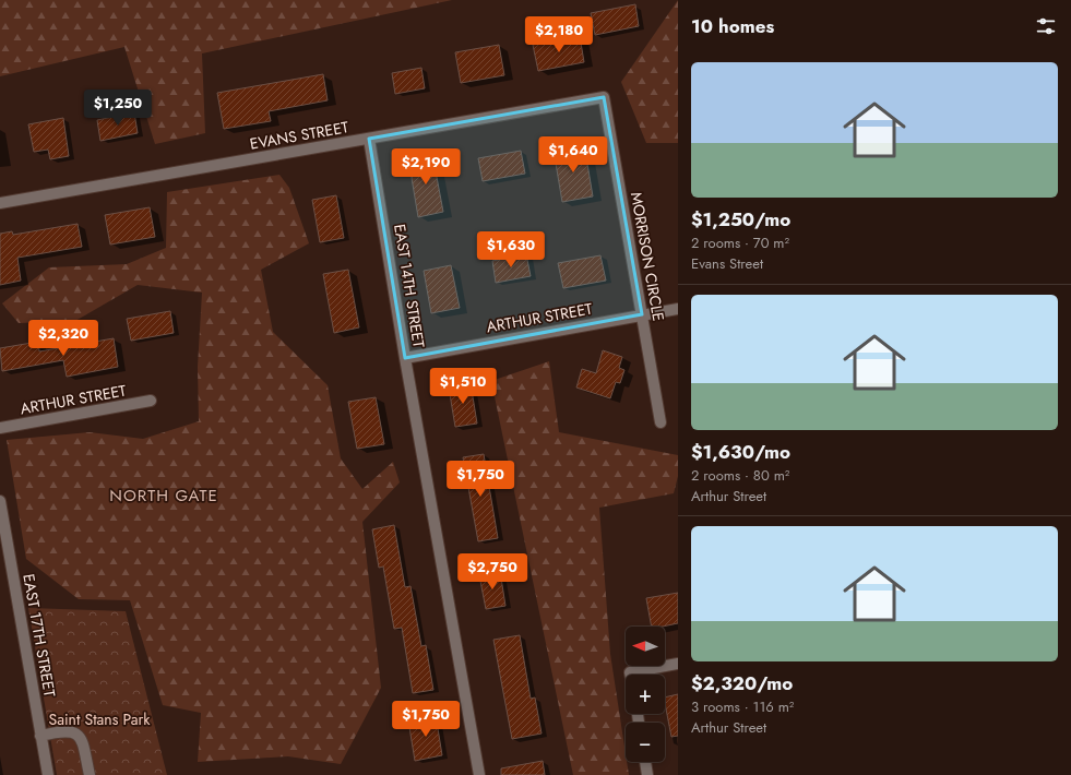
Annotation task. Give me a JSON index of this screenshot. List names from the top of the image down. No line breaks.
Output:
{"streets":{"street":["EVANS STREET","MORRISON CIRCLE","EAST 14TH STREET","ARTHUR STREET","EAST 17TH STREET"]},"crossings":[["EVANS STREET","MORRISON CIRCLE"],["EVANS STREET","EAST 14TH STREET"],["MORRISON CIRCLE","ARTHUR STREET"],["EAST 14TH STREET","ARTHUR STREET"]],"districts":["NORTH GATE"],"parks":["Saint Stans Park"],"north":"left","page":{"heading":"10 homes","price":["$2,180","$1,250","$1,640","$2,190","$1,630","$2,320","$1,510","$1,750","$2,750","$1,750"],"list":[{"name":"$1,250/mo","note":"2 rooms · 70 m² · Evans Street"},{"name":"$1,630/mo","note":"2 rooms · 80 m² · Arthur Street"},{"name":"$2,320/mo","note":"3 rooms · 116 m² · Arthur Street"}],"map_buttons":["+","−"]}}
